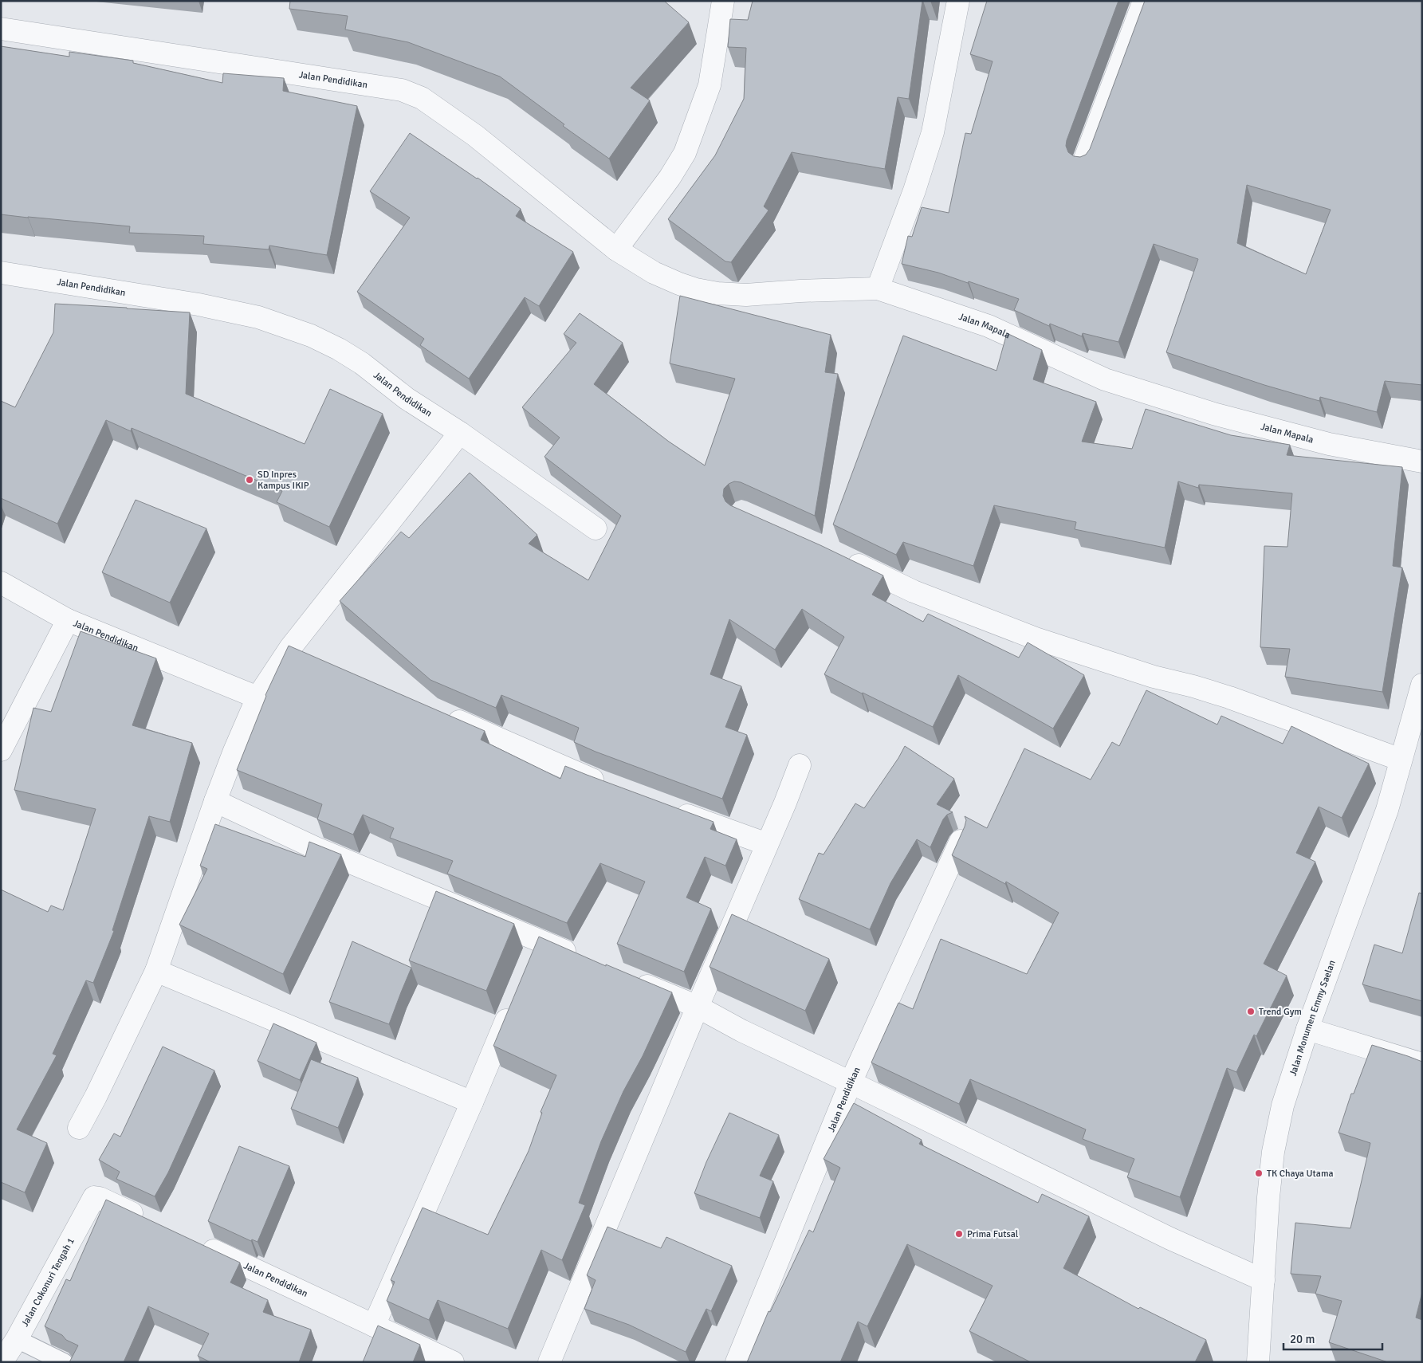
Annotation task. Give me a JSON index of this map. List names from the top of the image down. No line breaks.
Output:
{"streets":{"street":["Jalan Pendidikan","Jalan Mapala","Jalan Monumen Emmy Saelan","Jalan Cokonuri Tengah 1"]},"crossings":[["Jalan Pendidikan","Jalan Mapala"]],"places":["SD Inpres Kampus IKIP","Trend Gym","TK Chaya Utama","Prima Futsal"],"scale_bar":"20 m"}
